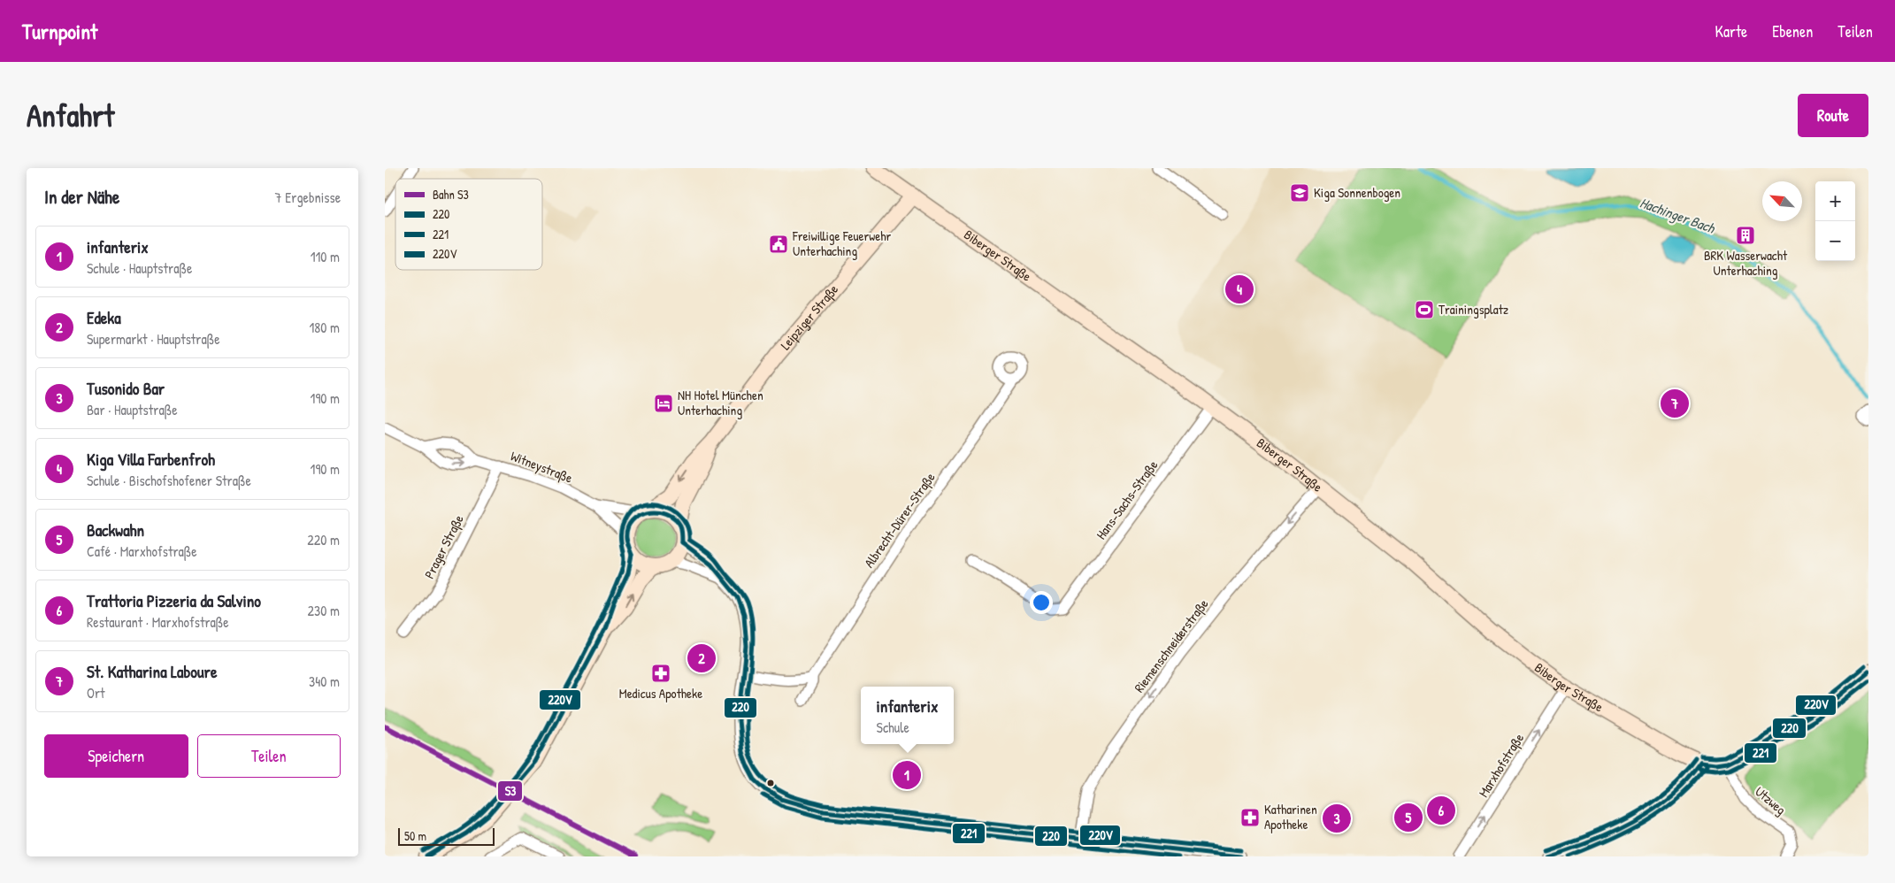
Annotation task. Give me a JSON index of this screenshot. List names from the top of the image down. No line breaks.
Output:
{"streets":{"main road":["Biberger Straße","Leipziger Straße"],"street":["Witneystraße","Hans-Sachs-Straße","Albrecht-Dürer-Straße","Prager Straße","Riemenschneiderstraße","Marxhofstraße","Utzweg"]},"crossings":[["Biberger Straße","Leipziger Straße"],["Biberger Straße","Hans-Sachs-Straße"],["Biberger Straße","Riemenschneiderstraße"],["Biberger Straße","Marxhofstraße"],["Leipziger Straße","Witneystraße"],["Witneystraße","Prager Straße"]],"one_way":["Riemenschneiderstraße","Marxhofstraße"],"water":["Hachinger Bach"],"places":{"school or university":["Kiga Sonnenbogen"],"building":["BRK Wasserwacht Unterhaching"],"public building":["Freiwillige Feuerwehr Unterhaching"],"sports":["Trainingsplatz"],"hotel":["NH Hotel München Unterhaching"],"pharmacy":["Medicus Apotheke","Katharinen Apotheke"]},"lines":["transit line 220V","transit line 220","transit line 221","rail line S3"],"legend":["Bahn S3","220","221","220V"],"scale_bar":"50 m","north":"top left","page":{"header":"Turnpoint","nav":["Karte","Ebenen","Teilen"],"buttons":["Route",["Speichern","Teilen"]],"title":"Anfahrt","heading":["In der Nähe","7 Ergebnisse"],"map_buttons":["+","−"],"list":[{"mark":"1","name":"infanterix","note":"Schule · Hauptstraße","value":"110 m"},{"mark":"2","name":"Edeka","note":"Supermarkt · Hauptstraße","value":"180 m"},{"mark":"3","name":"Tusonido Bar","note":"Bar · Hauptstraße","value":"190 m"},{"mark":"4","name":"Kiga Villa Farbenfroh","note":"Schule · Bischofshofener Straße","value":"190 m"},{"mark":"5","name":"Backwahn","note":"Café · Marxhofstraße","value":"220 m"},{"mark":"6","name":"Trattoria Pizzeria da Salvino","note":"Restaurant · Marxhofstraße","value":"230 m"},{"mark":"7","name":"St. Katharina Laboure","note":"Ort","value":"340 m"}],"pins":["4","7","2","1","6","5","3"],"popup":["infanterix","Schule"],"scale":"50 m"}}
